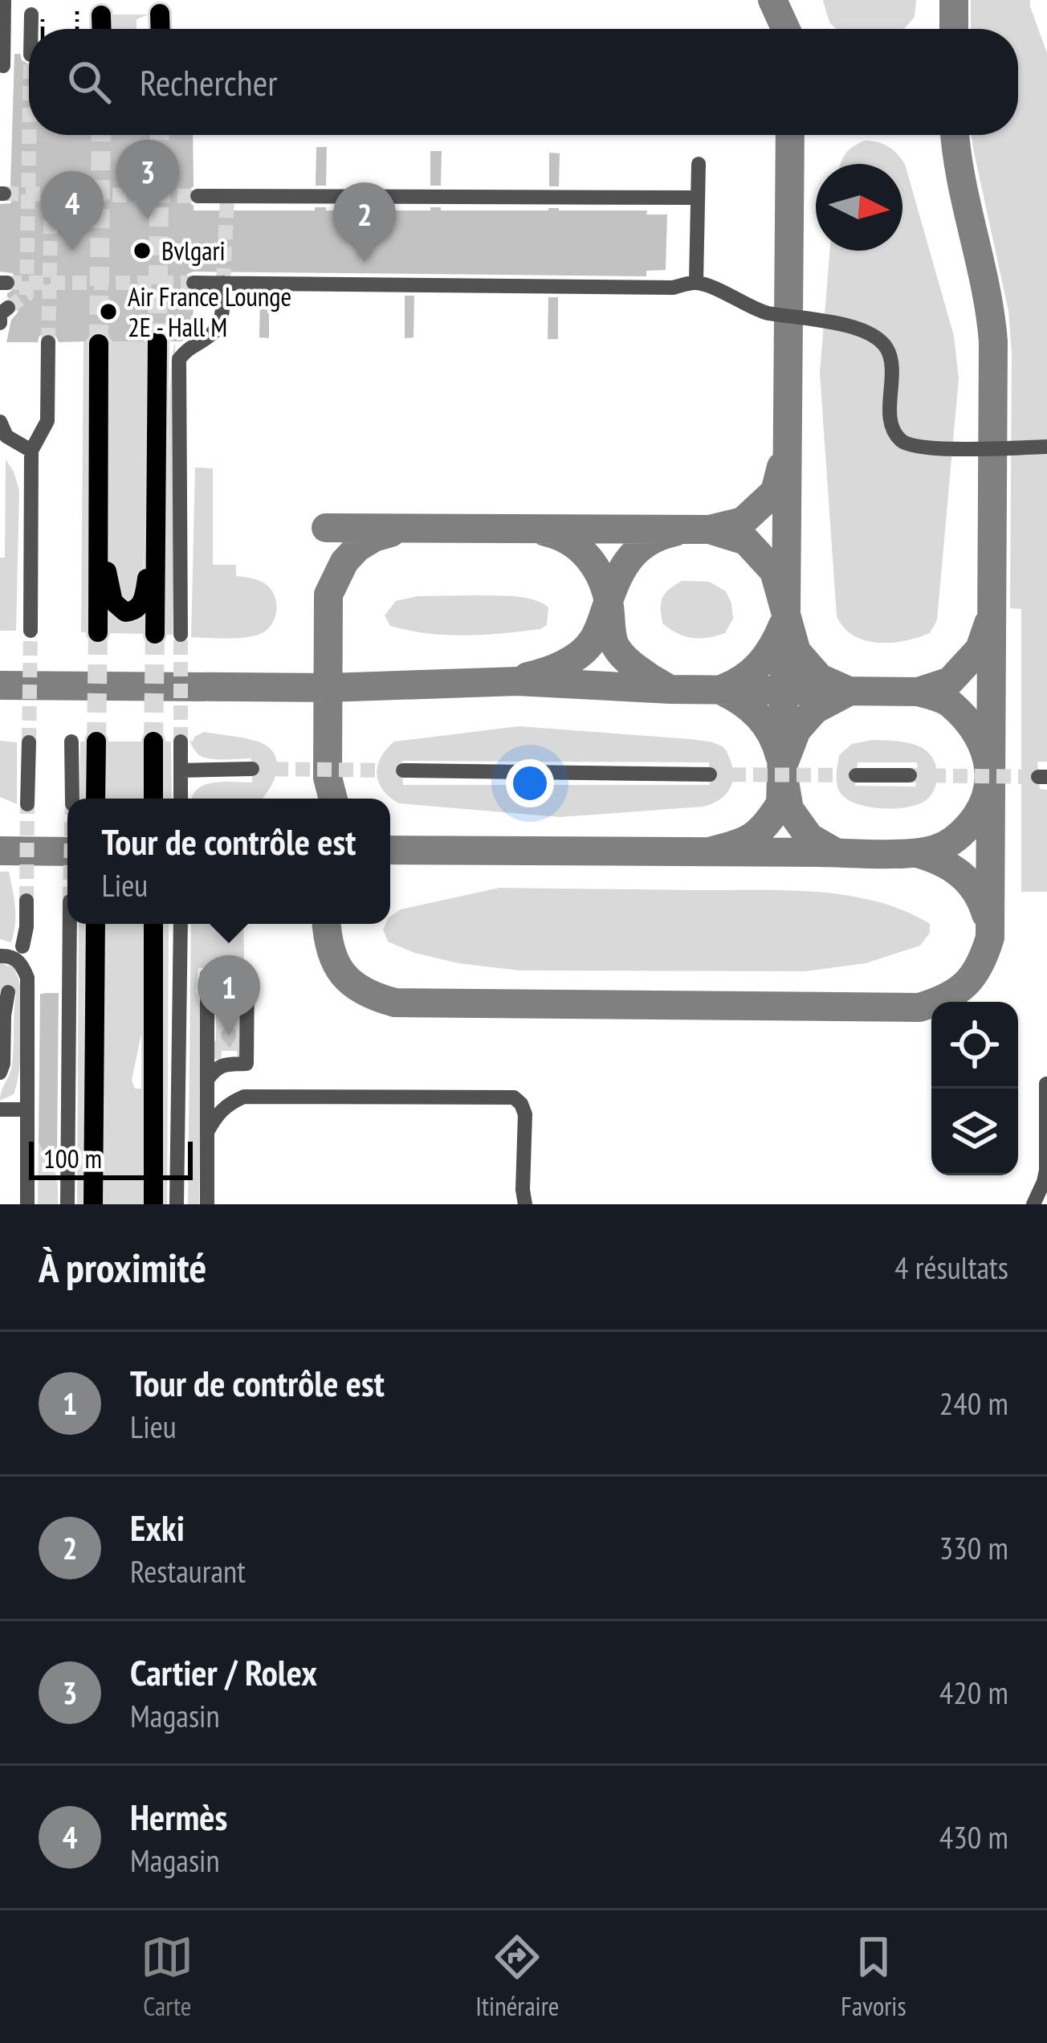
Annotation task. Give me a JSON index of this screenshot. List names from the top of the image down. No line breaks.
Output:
{"places":["Bvlgari","Air France Lounge 2E - Hall M"],"scale_bar":"100 m","north":"right","page":{"search":"Rechercher","pins":["3","4","2","1"],"popup":["Tour de contrôle est","Lieu"],"scale":"100 m","heading":["À proximité","4 résultats"],"list":[{"mark":"1","name":"Tour de contrôle est","note":"Lieu","value":"240 m"},{"mark":"2","name":"Exki","note":"Restaurant","value":"330 m"},{"mark":"3","name":"Cartier / Rolex","note":"Magasin","value":"420 m"},{"mark":"4","name":"Hermès","note":"Magasin","value":"430 m"}],"nav":["Carte","Itinéraire","Favoris"]}}
